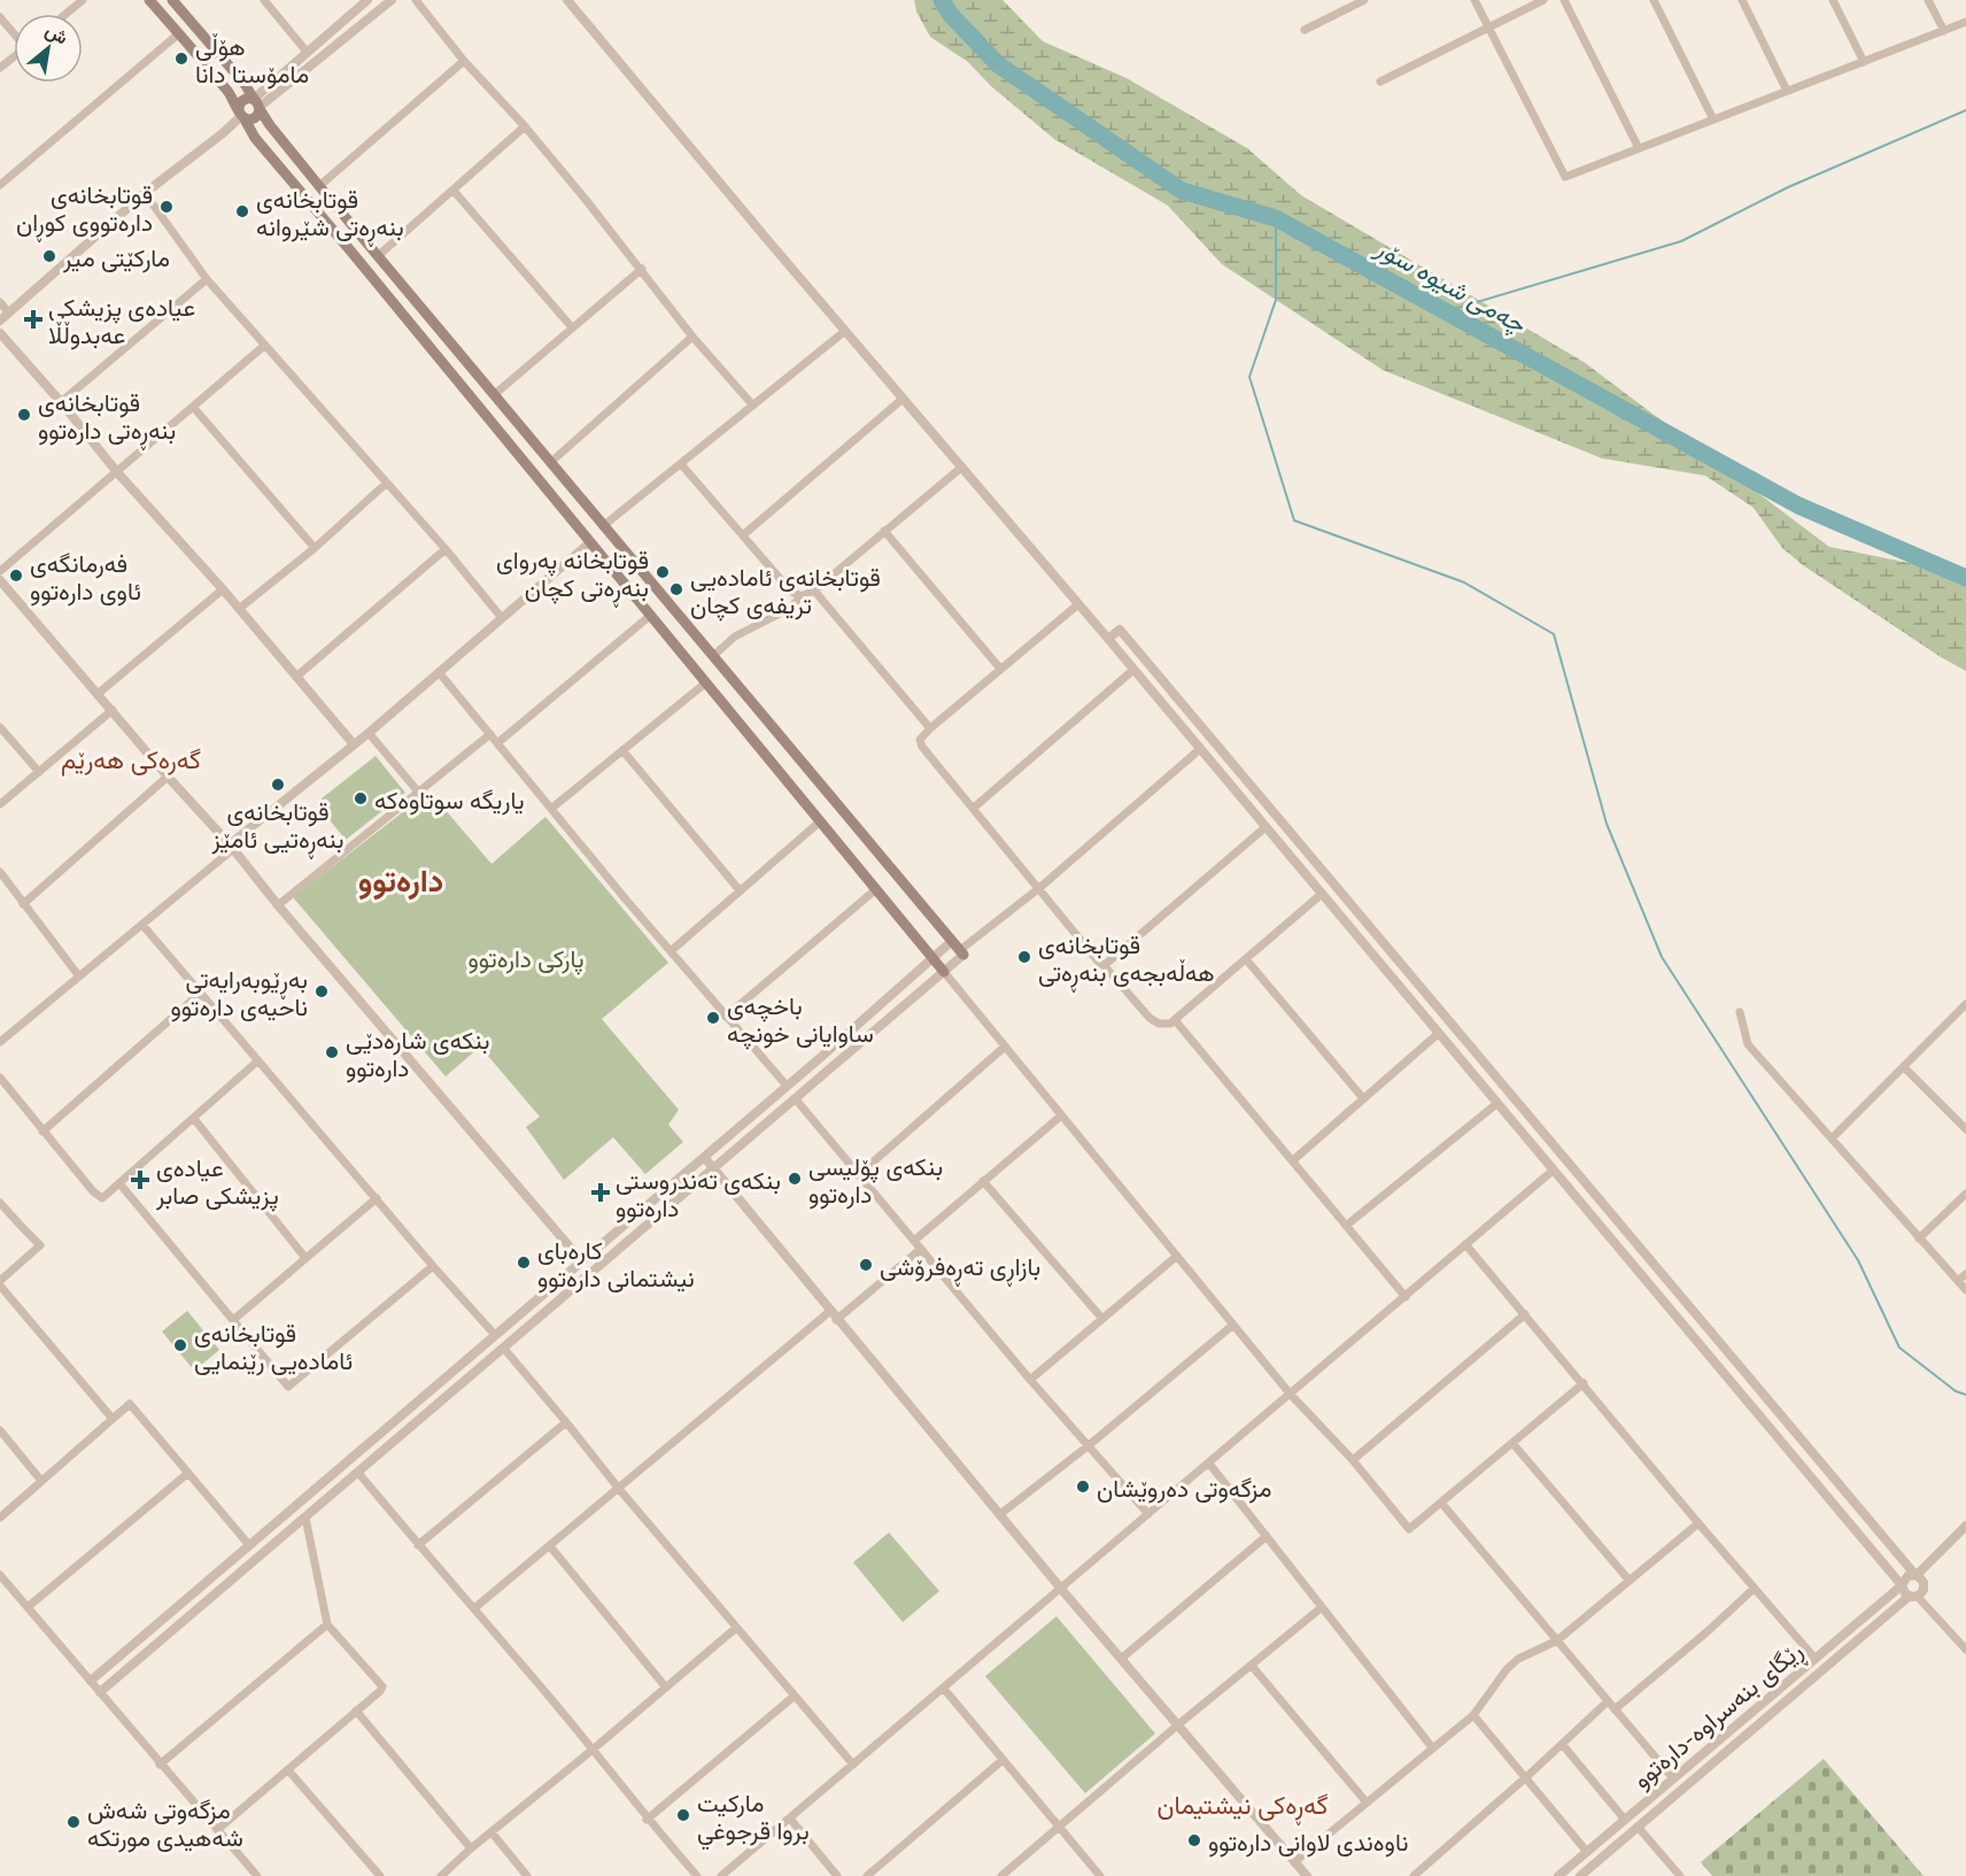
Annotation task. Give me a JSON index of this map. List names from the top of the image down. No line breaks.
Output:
{"streets":{"street":["ڕێگای بنەسراوە-دارەتوو"]},"districts":["گەرەکی هەرێم","دارەتوو","گەڕەکی نیشتیمان"],"water":["چەمی شیوە سۆر"],"parks":["پارکی دارەتوو"],"places":{"other":["هۆڵی مامۆستا دانا","قوتابخانەی دارەتووی کوڕان","قوتابخانەی بنەڕەتی شێروانە","مارکێتی میر","قوتابخانەی بنەڕەتی دارەتوو","قوتابخانە پەروای بنەڕەتی کچان","فەرمانگەی ئاوی دارەتوو","قوتابخانەی ئامادەیی تریفەی کچان","قوتابخانەی بنەڕەتیی ئامێز","یاریگە سوتاوەکە","قوتابخانەی هەڵەبجەی بنەڕەتی","بەڕێوبەرایەتی ناحیەی دارەتوو","باخچەی ساوایانی خونچە","بنکەی شارەدێی دارەتوو","بنکەی پۆلیسی دارەتوو","کارەبای نیشتمانی دارەتوو","بازاڕی تەڕەفرۆشی","قوتابخانەی ئامادەیی رێنمایی","مزگەوتی دەروێشان","ماركيت بروا قرجوغي","مزگەوتی شەش شەهیدی مورتکە","ناوەندی لاوانی دارەتوو"],"health":["عیادەی پزیشکی عەبدوڵڵا","عیادەی پزیشکی صابر","بنکەی تەندروستی دارەتوو"]},"north":"top right"}
